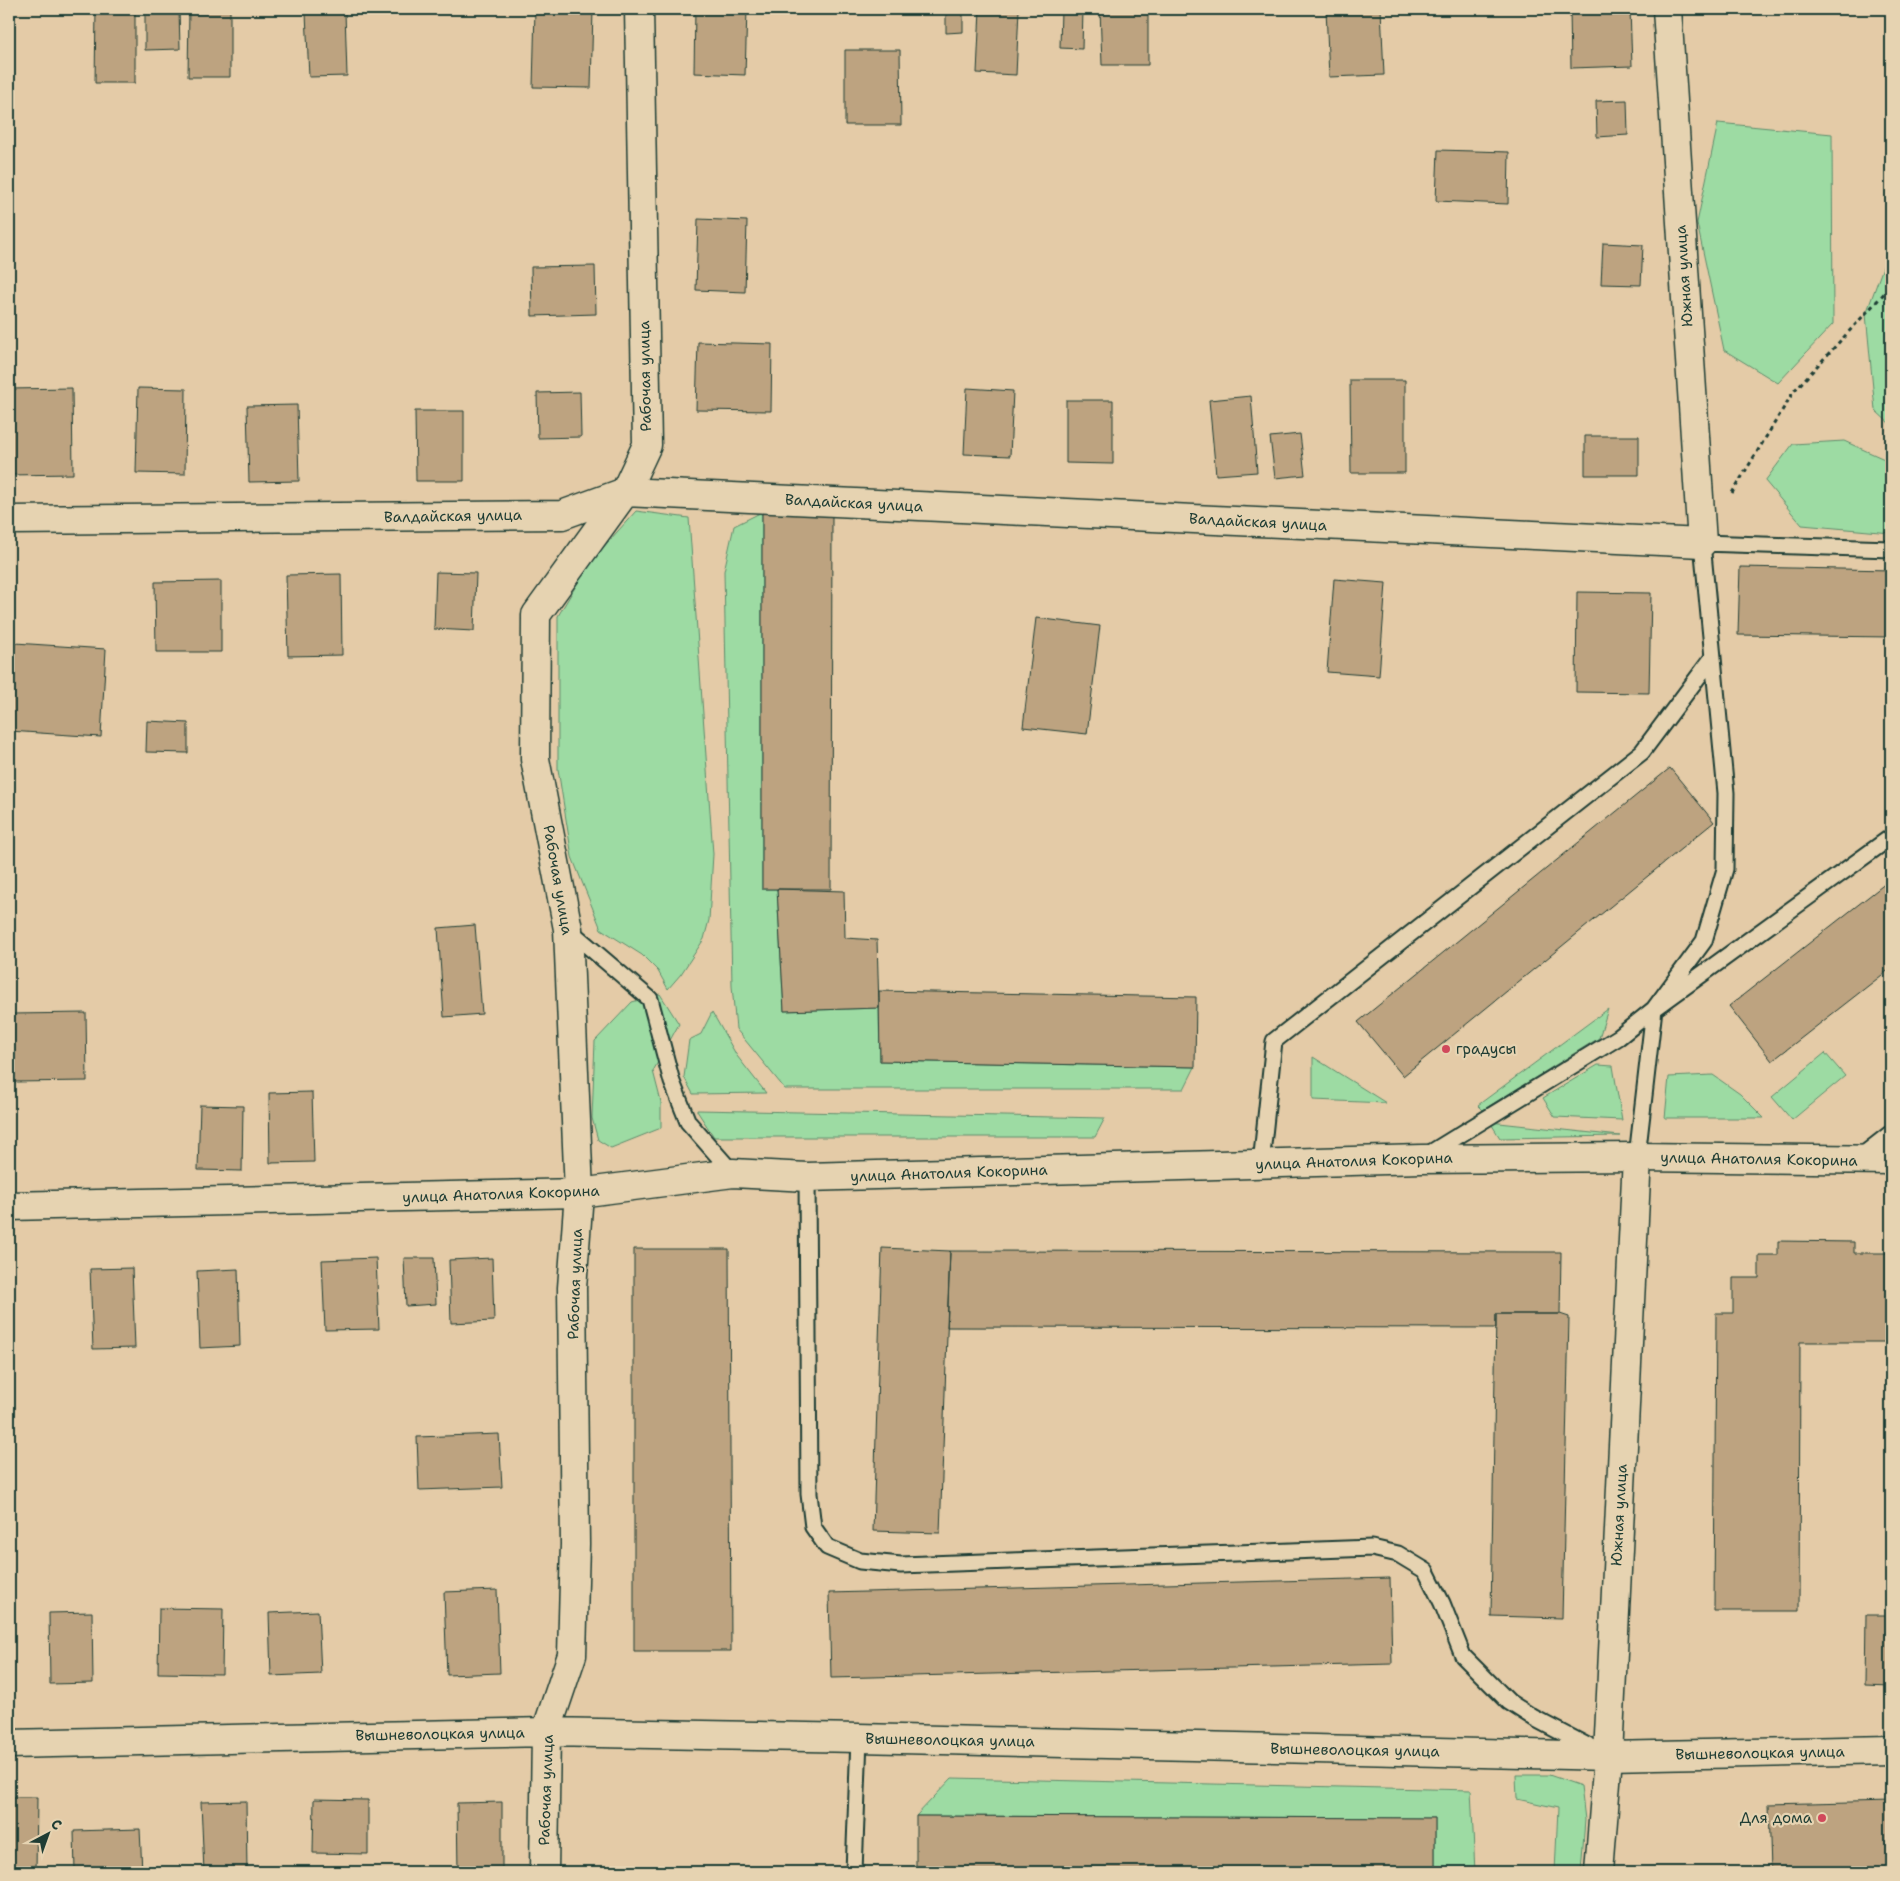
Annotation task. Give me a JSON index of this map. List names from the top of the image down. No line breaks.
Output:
{"streets":{"street":["Южная улица","Рабочая улица","Валдайская улица","улица Анатолия Кокорина","Вышневолоцкая улица"]},"crossings":[["Южная улица","Валдайская улица"],["Южная улица","улица Анатолия Кокорина"],["Южная улица","Вышневолоцкая улица"],["Рабочая улица","Валдайская улица"],["Рабочая улица","улица Анатолия Кокорина"],["Рабочая улица","Вышневолоцкая улица"]],"places":["градусы","Для дома"],"north":"top right"}
